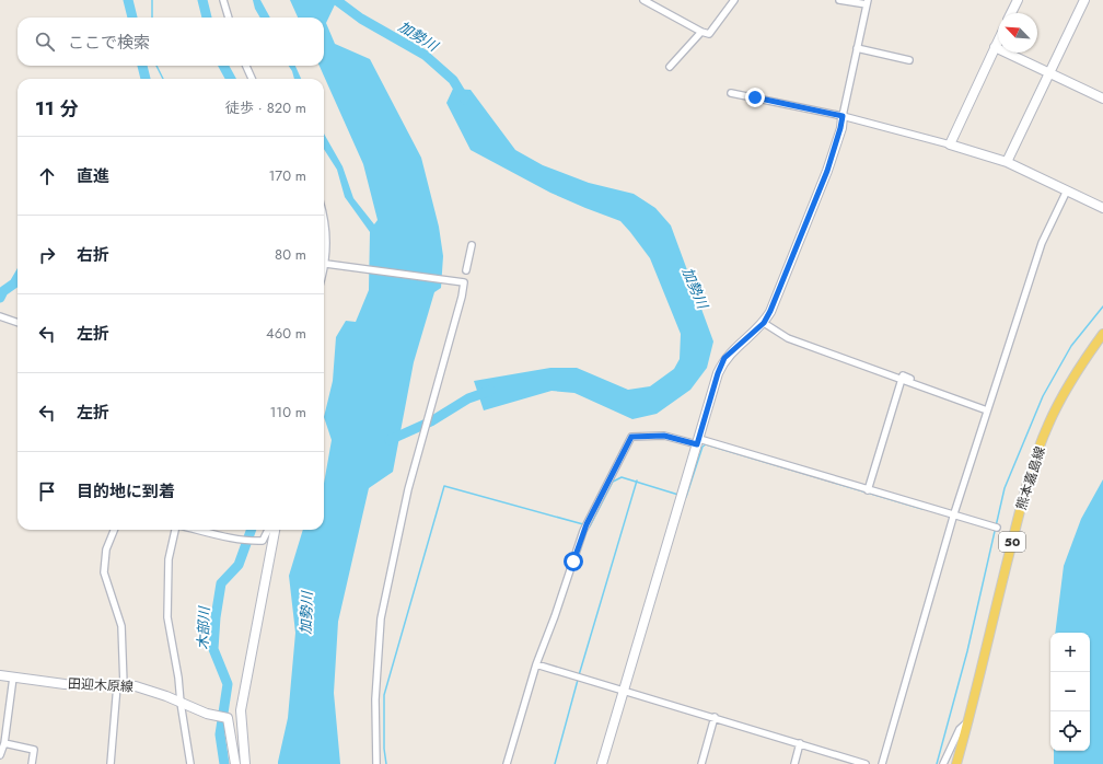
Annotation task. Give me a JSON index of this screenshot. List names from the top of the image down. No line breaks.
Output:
{"streets":{"main road":["熊本嘉島線","50"],"street":["田迎木原線"]},"water":["加勢川","木部川"],"north":"top left","page":{"search":"ここで検索","heading":["11 分","徒歩 · 820 m"],"list":[["直進","170 m"],["右折","80 m"],["左折","460 m"],["左折","110 m"],"目的地に到着"],"map_buttons":["+","−"]}}
